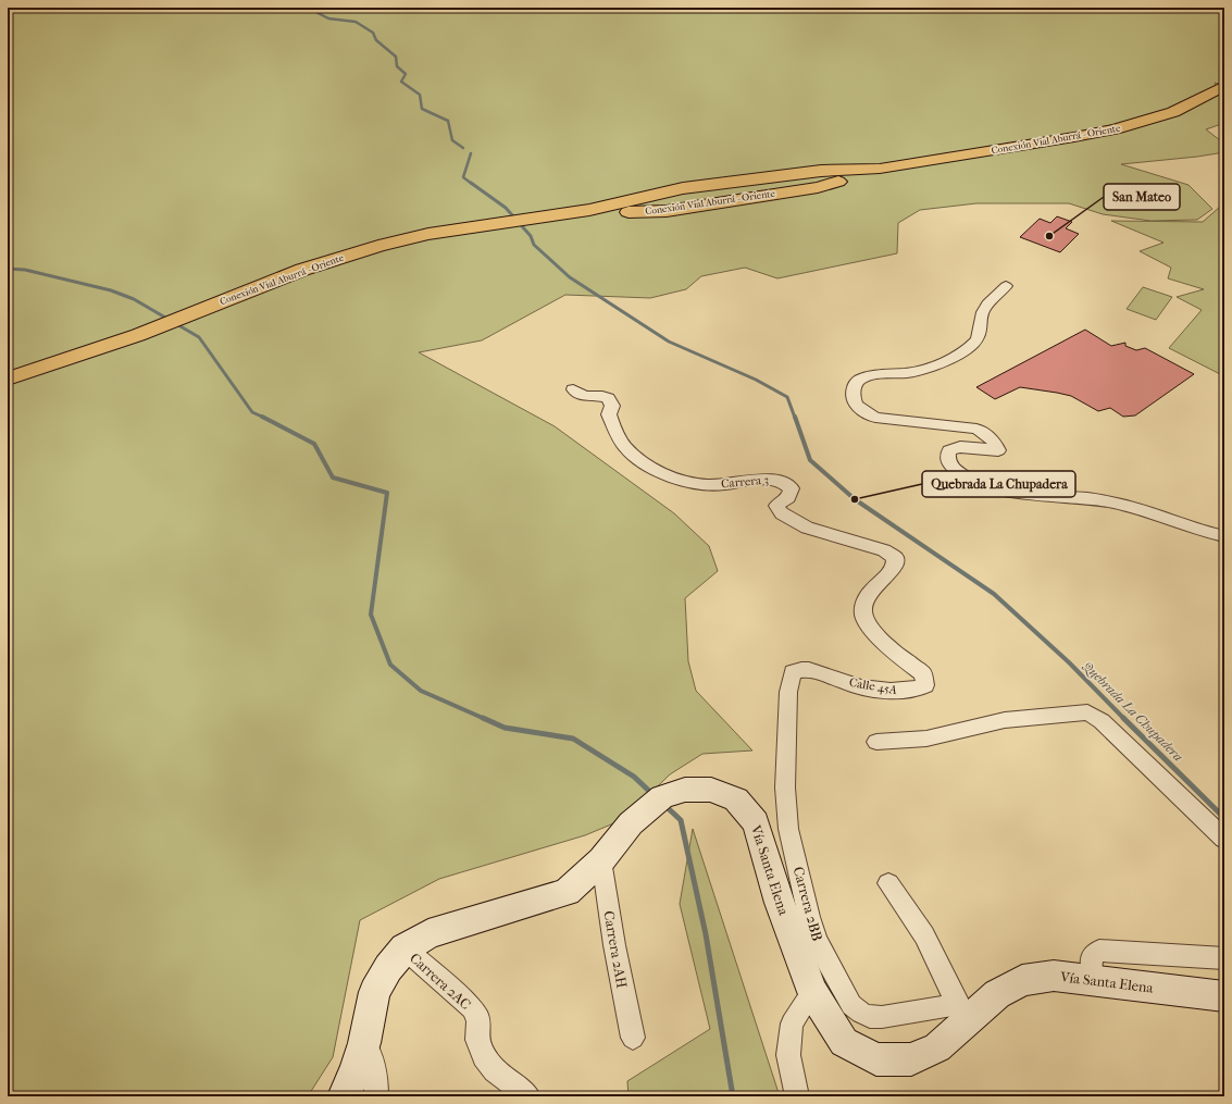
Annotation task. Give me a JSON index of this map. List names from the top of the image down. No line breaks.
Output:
{"streets":{"main road":["Conexión Vial Aburrá - Oriente","Vía Santa Elena"],"street":["Carrera 3","Calle 45A","Carrera 2BB","Carrera 2AH","Carrera 2AC"]},"crossings":[["Carrera 3","Calle 45A"],["Calle 45A","Carrera 2BB"],["Vía Santa Elena","Carrera 2BB"],["Vía Santa Elena","Carrera 2AH"],["Vía Santa Elena","Carrera 2AC"]],"water":["Quebrada La Chupadera"],"places":["San Mateo","Quebrada La Chupadera"]}
